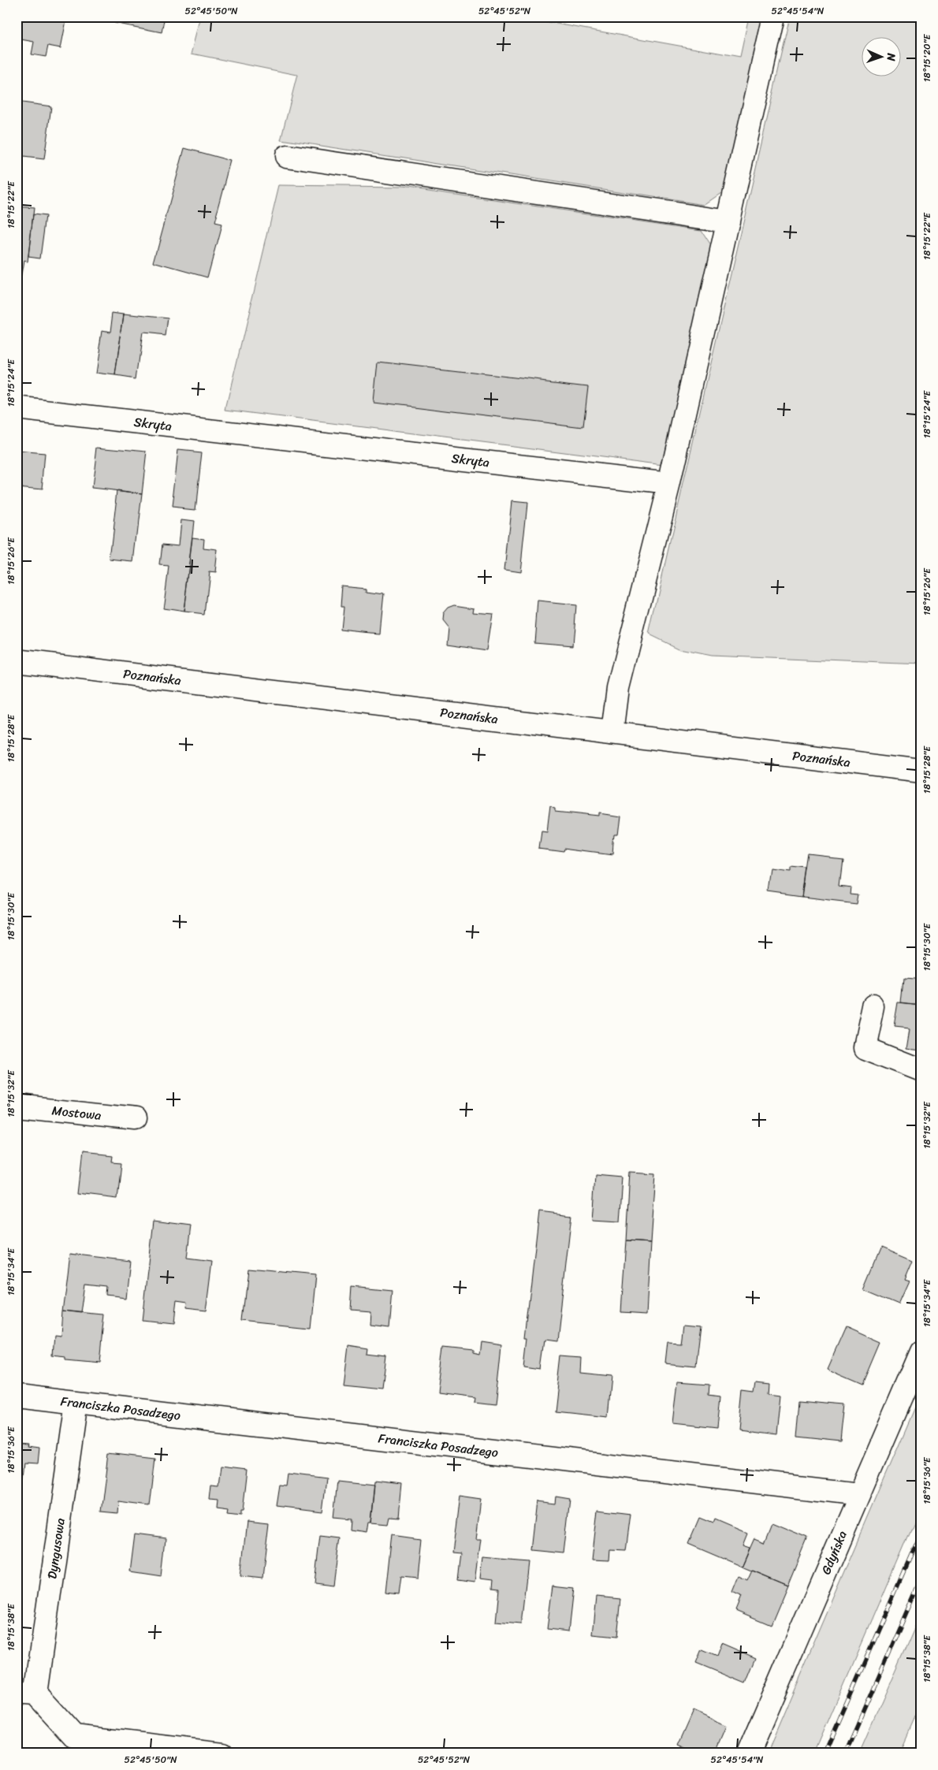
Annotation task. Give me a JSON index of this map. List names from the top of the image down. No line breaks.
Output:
{"streets":{"street":["Skryta","Poznańska","Mostowa","Franciszka Posadzego","Dyngusowa","Gdyńska"]},"crossings":[["Franciszka Posadzego","Dyngusowa"],["Franciszka Posadzego","Gdyńska"]],"north":"right","coordinates":["52°45'50\"N","52°45'52\"N","52°45'54\"N","18°15'20\"E","18°15'22\"E","18°15'24\"E","18°15'26\"E","18°15'28\"E","18°15'30\"E","18°15'32\"E","18°15'34\"E","18°15'36\"E","18°15'38\"E"]}
